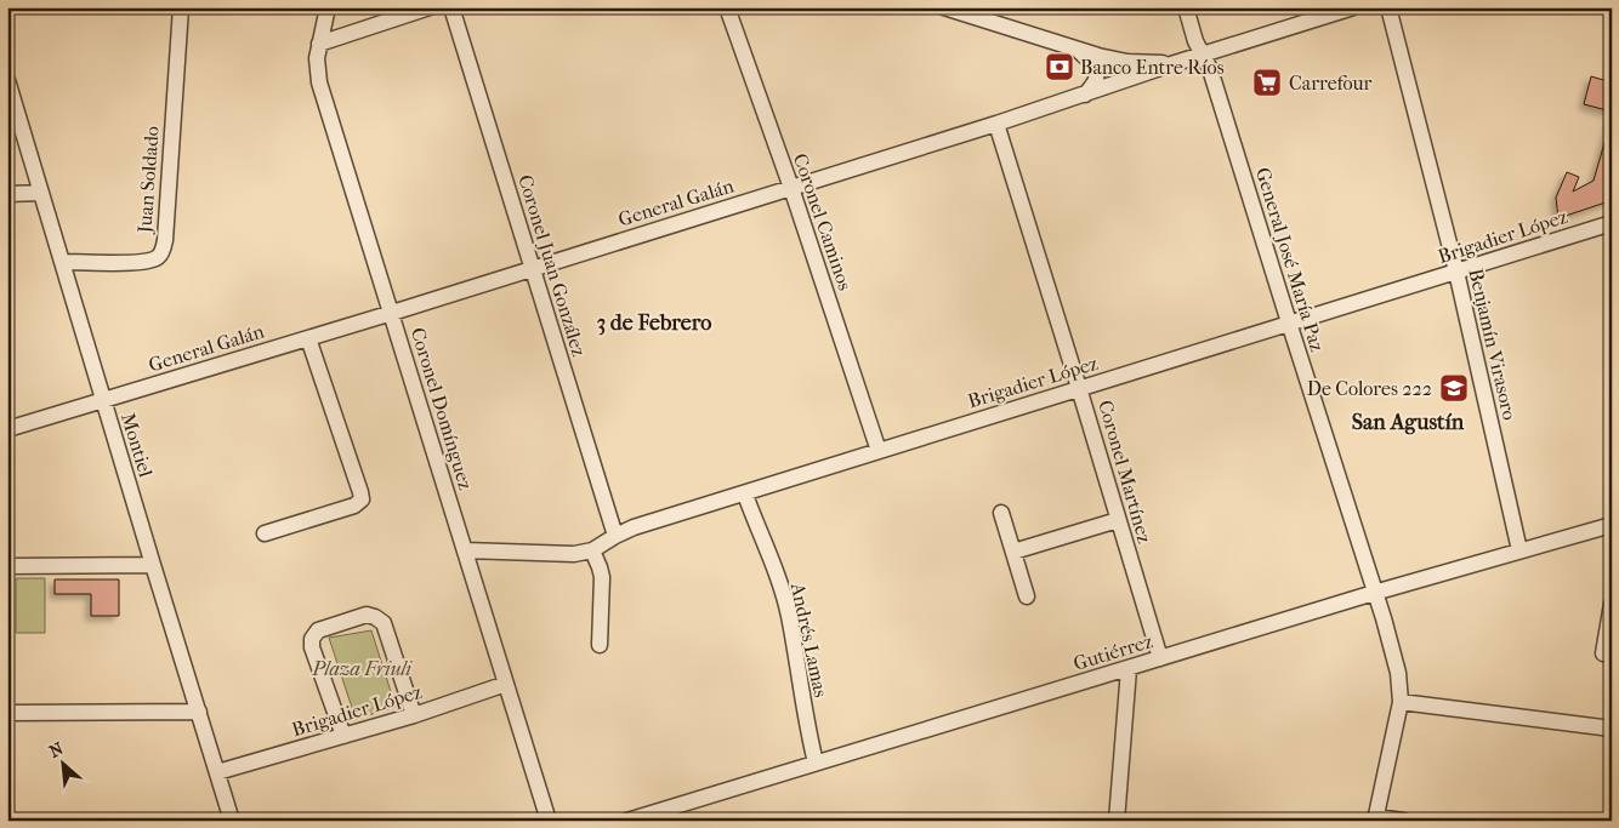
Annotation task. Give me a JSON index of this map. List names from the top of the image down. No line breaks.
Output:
{"streets":{"street":["Juan Soldado","General Galán","Coronel Caminos","Brigadier López","General José María Paz","Coronel Juan González","Benjamín Virasoro","Coronel Domínguez","Montiel","Coronel Martínez","Andrés Lamas","Gutiérrez"]},"crossings":[["Juan Soldado","Montiel"],["General Galán","Coronel Caminos"],["General Galán","General José María Paz"],["General Galán","Coronel Juan González"],["General Galán","Coronel Domínguez"],["General Galán","Montiel"],["General Galán","Coronel Martínez"],["Coronel Caminos","Brigadier López"],["Brigadier López","General José María Paz"],["Brigadier López","Coronel Juan González"],["Brigadier López","Benjamín Virasoro"],["Brigadier López","Coronel Domínguez"],["Brigadier López","Montiel"],["Brigadier López","Coronel Martínez"],["Brigadier López","Andrés Lamas"],["General José María Paz","Gutiérrez"],["Benjamín Virasoro","Gutiérrez"],["Coronel Martínez","Gutiérrez"],["Andrés Lamas","Gutiérrez"]],"districts":["3 de Febrero","San Agustín"],"parks":["Plaza Friuli"],"places":{"bank":["Banco Entre Ríos"],"supermarket":["Carrefour"],"school or university":["De Colores 222"]},"north":"top left"}
